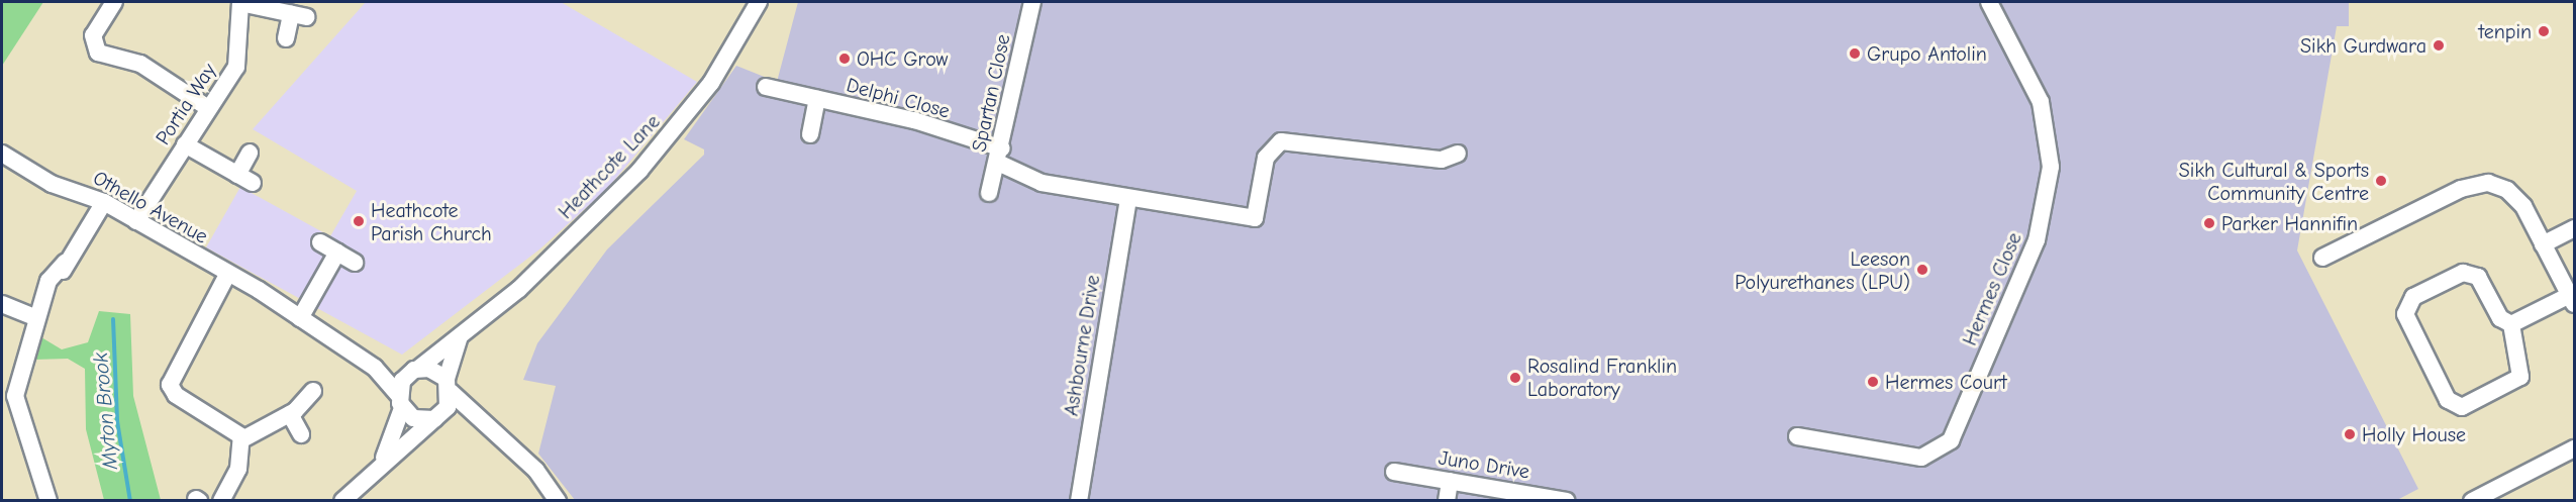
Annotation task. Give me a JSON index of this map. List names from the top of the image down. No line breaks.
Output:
{"streets":{"street":["Spartan Close","Delphi Close","Portia Way","Heathcote Lane","Othello Avenue","Hermes Close","Ashbourne Drive","Juno Drive"]},"crossings":[["Spartan Close","Delphi Close"],["Delphi Close","Ashbourne Drive"],["Portia Way","Othello Avenue"],["Heathcote Lane","Othello Avenue"]],"water":["Myton Brook"],"places":["tenpin","Sikh Gurdwara","Grupo Antolin","OHC Grow","Sikh Cultural & Sports Community Centre","Heathcote Parish Church","Parker Hannifin","Leeson Polyurethanes (LPU)","Rosalind Franklin Laboratory","Hermes Court","Holly House"]}
